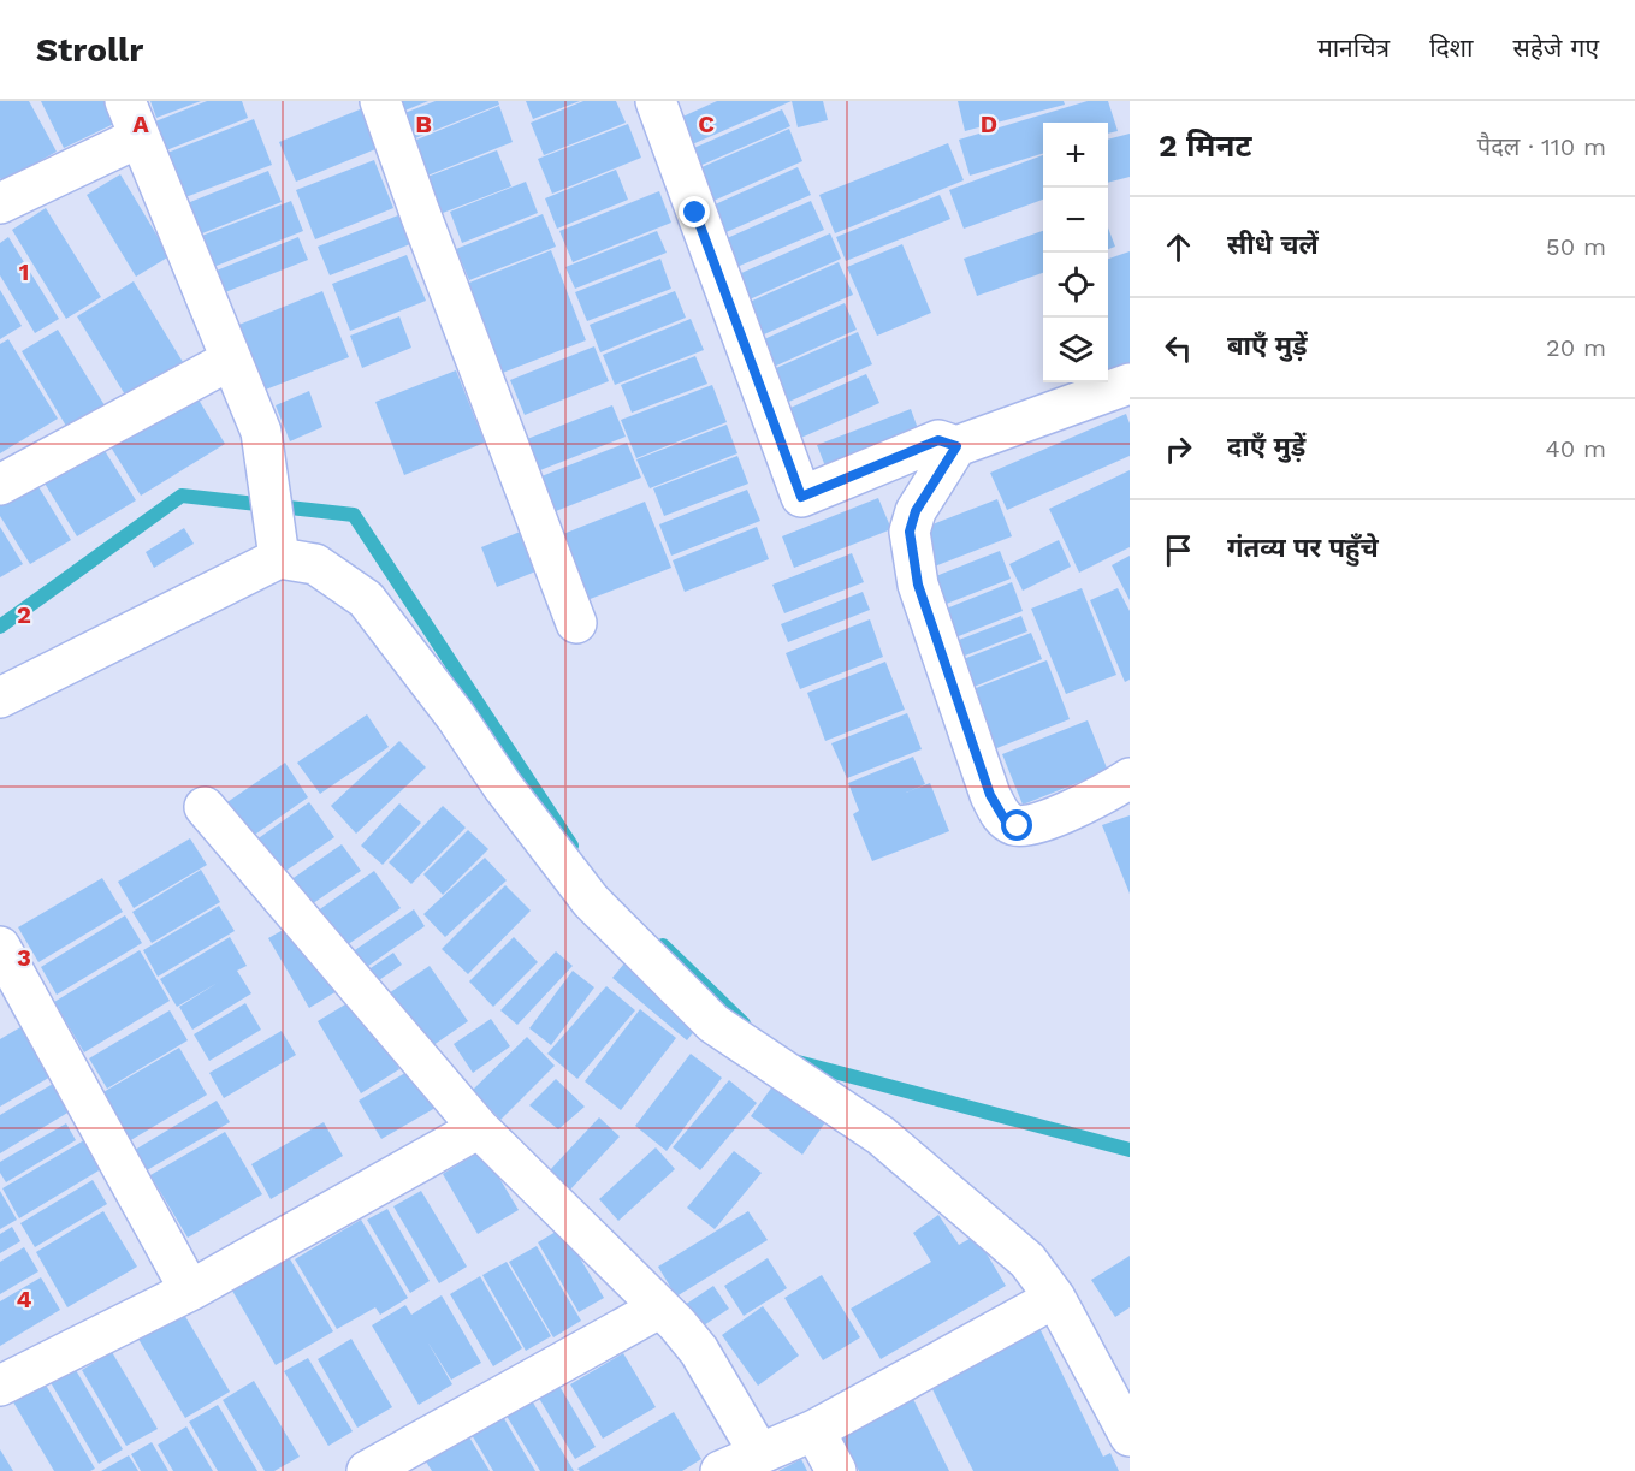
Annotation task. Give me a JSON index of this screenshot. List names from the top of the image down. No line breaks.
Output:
{"page":{"header":"Strollr","nav":["मानचित्र","दिशा","सहेजे गए"],"heading":["2 मिनट","पैदल · 110 m"],"map_buttons":["+","−"],"list":[["सीधे चलें","50 m"],["बाएँ मुड़ें","20 m"],["दाएँ मुड़ें","40 m"],"गंतव्य पर पहुँचे"]},"grid":{"columns":["A","B","C","D"],"rows":["1","2","3","4"]}}
